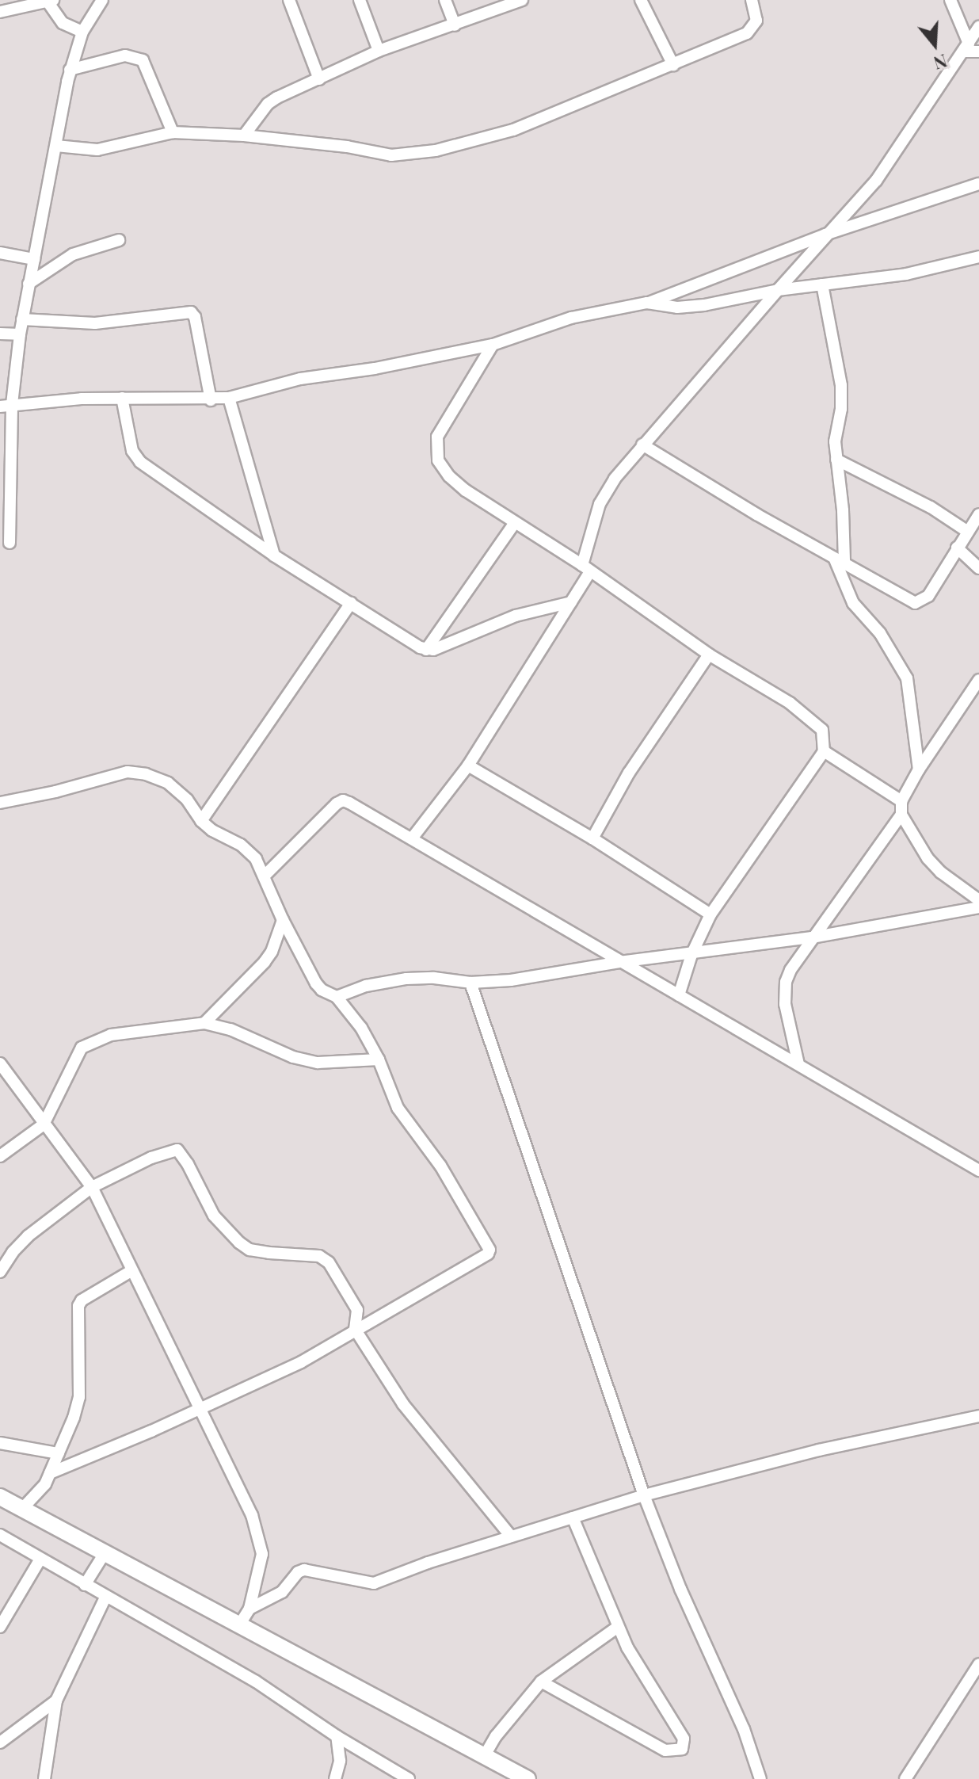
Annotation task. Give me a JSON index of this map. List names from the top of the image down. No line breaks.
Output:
{"north":"bottom"}
